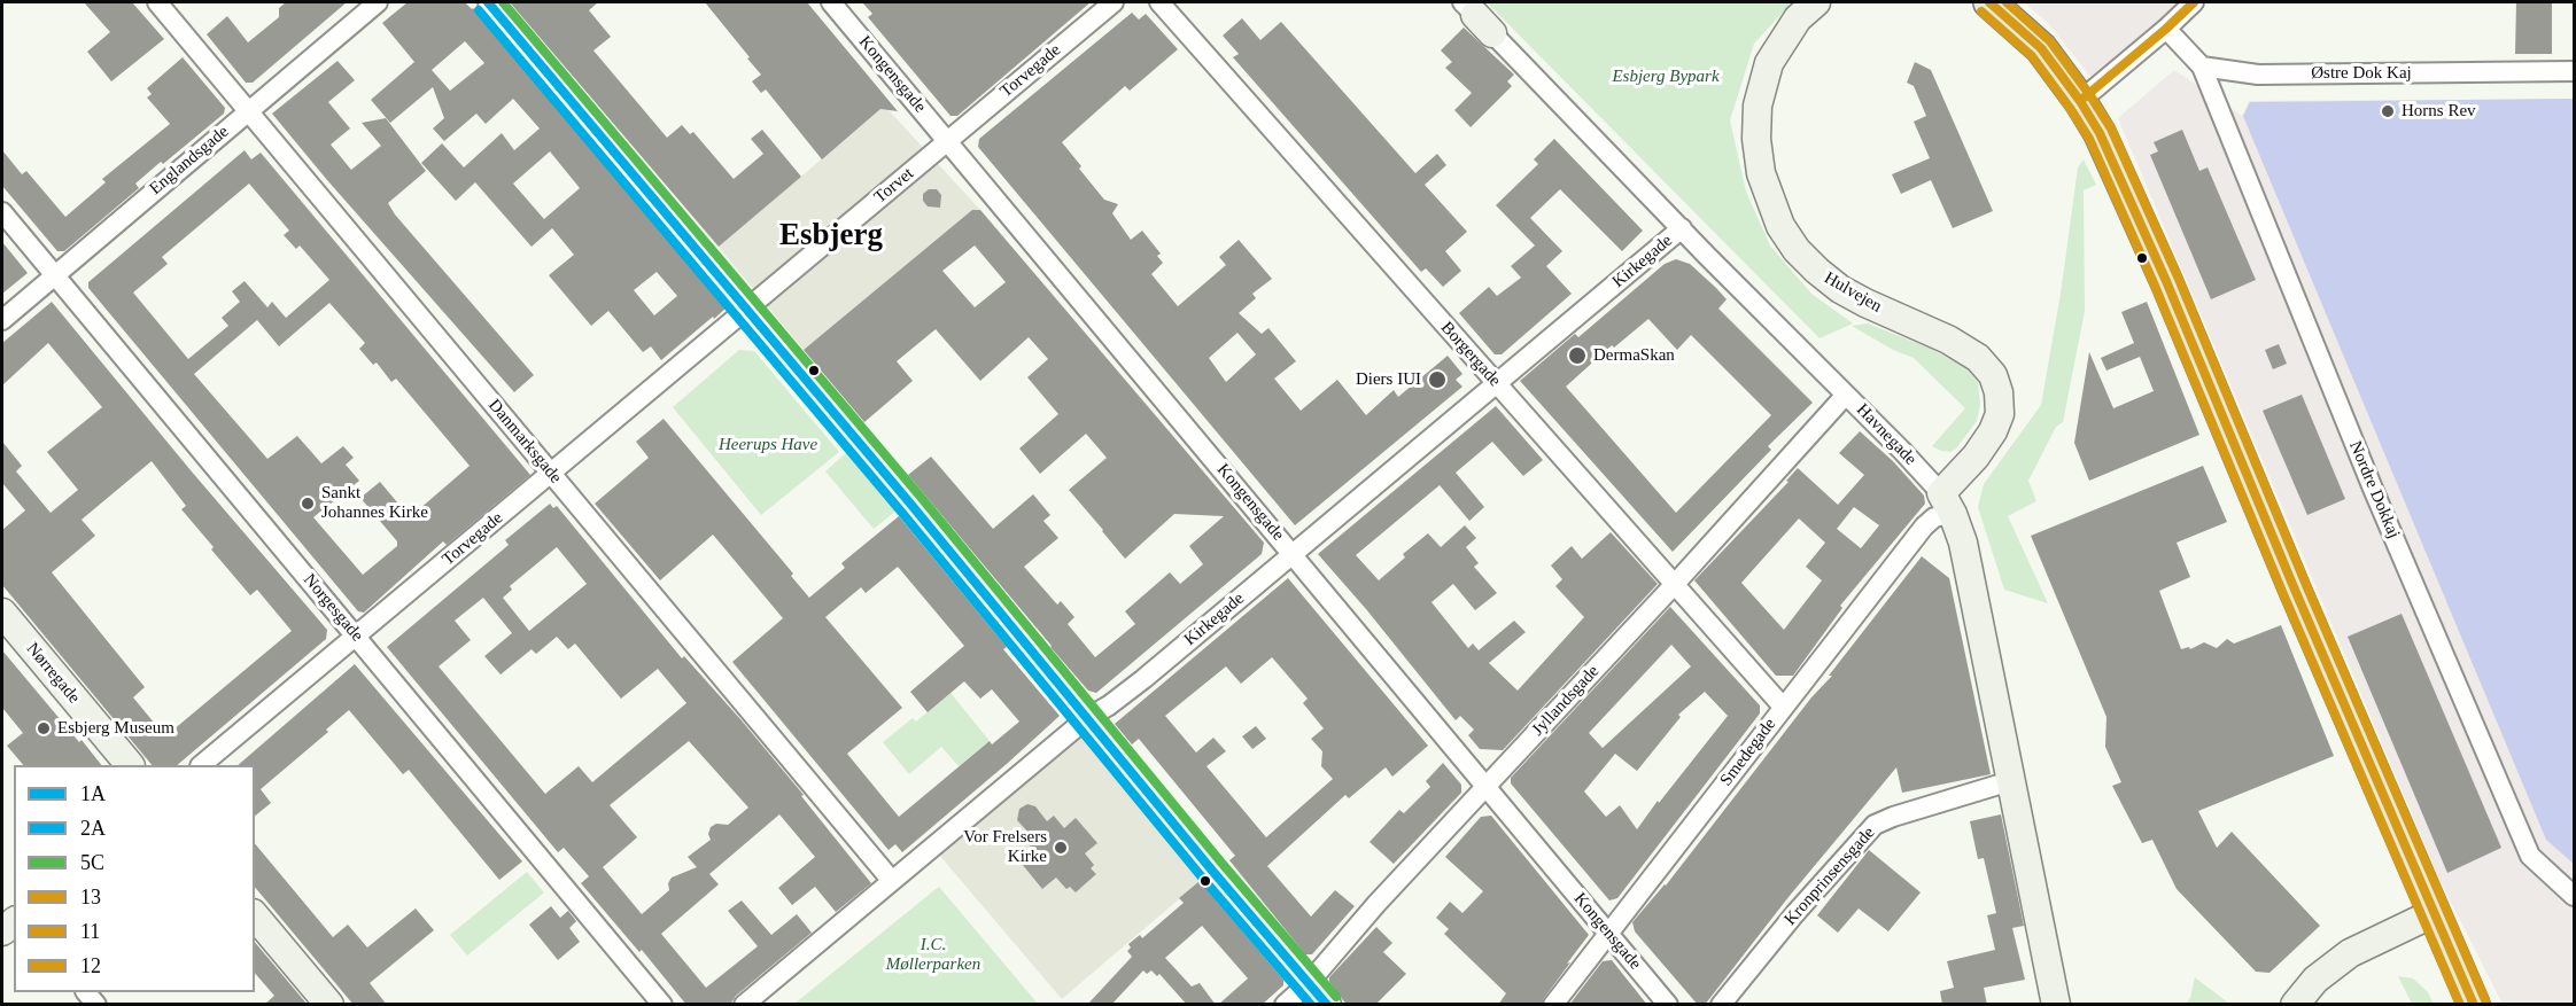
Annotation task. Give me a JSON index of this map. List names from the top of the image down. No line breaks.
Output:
{"streets":{"street":["Torvegade","Østre Dok Kaj","Kongensgade","Englandsgade","Torvet","Kirkegade","Hulvejen","Borgergade","Havnegade","Danmarksgade","Nordre Dokkaj","Norgesgade","Nørregade","Jyllandsgade","Smedegade","Kronprinsensgade"]},"crossings":[["Torvegade","Kongensgade"],["Torvegade","Torvet"],["Torvegade","Danmarksgade"],["Torvegade","Norgesgade"],["Østre Dok Kaj","Nordre Dokkaj"],["Kongensgade","Torvet"],["Kongensgade","Kirkegade"],["Kongensgade","Jyllandsgade"],["Kongensgade","Smedegade"],["Englandsgade","Danmarksgade"],["Englandsgade","Norgesgade"],["Kirkegade","Borgergade"],["Kirkegade","Havnegade"],["Kirkegade","Danmarksgade"],["Hulvejen","Havnegade"],["Hulvejen","Smedegade"],["Borgergade","Jyllandsgade"],["Borgergade","Smedegade"],["Havnegade","Jyllandsgade"],["Havnegade","Smedegade"],["Havnegade","Kronprinsensgade"]],"districts":["Esbjerg"],"parks":["Esbjerg Bypark","Heerups Have","I.C. Møllerparken"],"places":["Horns Rev","DermaSkan","Diers IUI","Sankt Johannes Kirke","Esbjerg Museum","Vor Frelsers Kirke"],"lines":["transit line 1A","transit line 5C","transit line 13","transit line 12","transit line 2A","transit line 11"],"legend":["1A","2A","5C","13","11","12"]}
